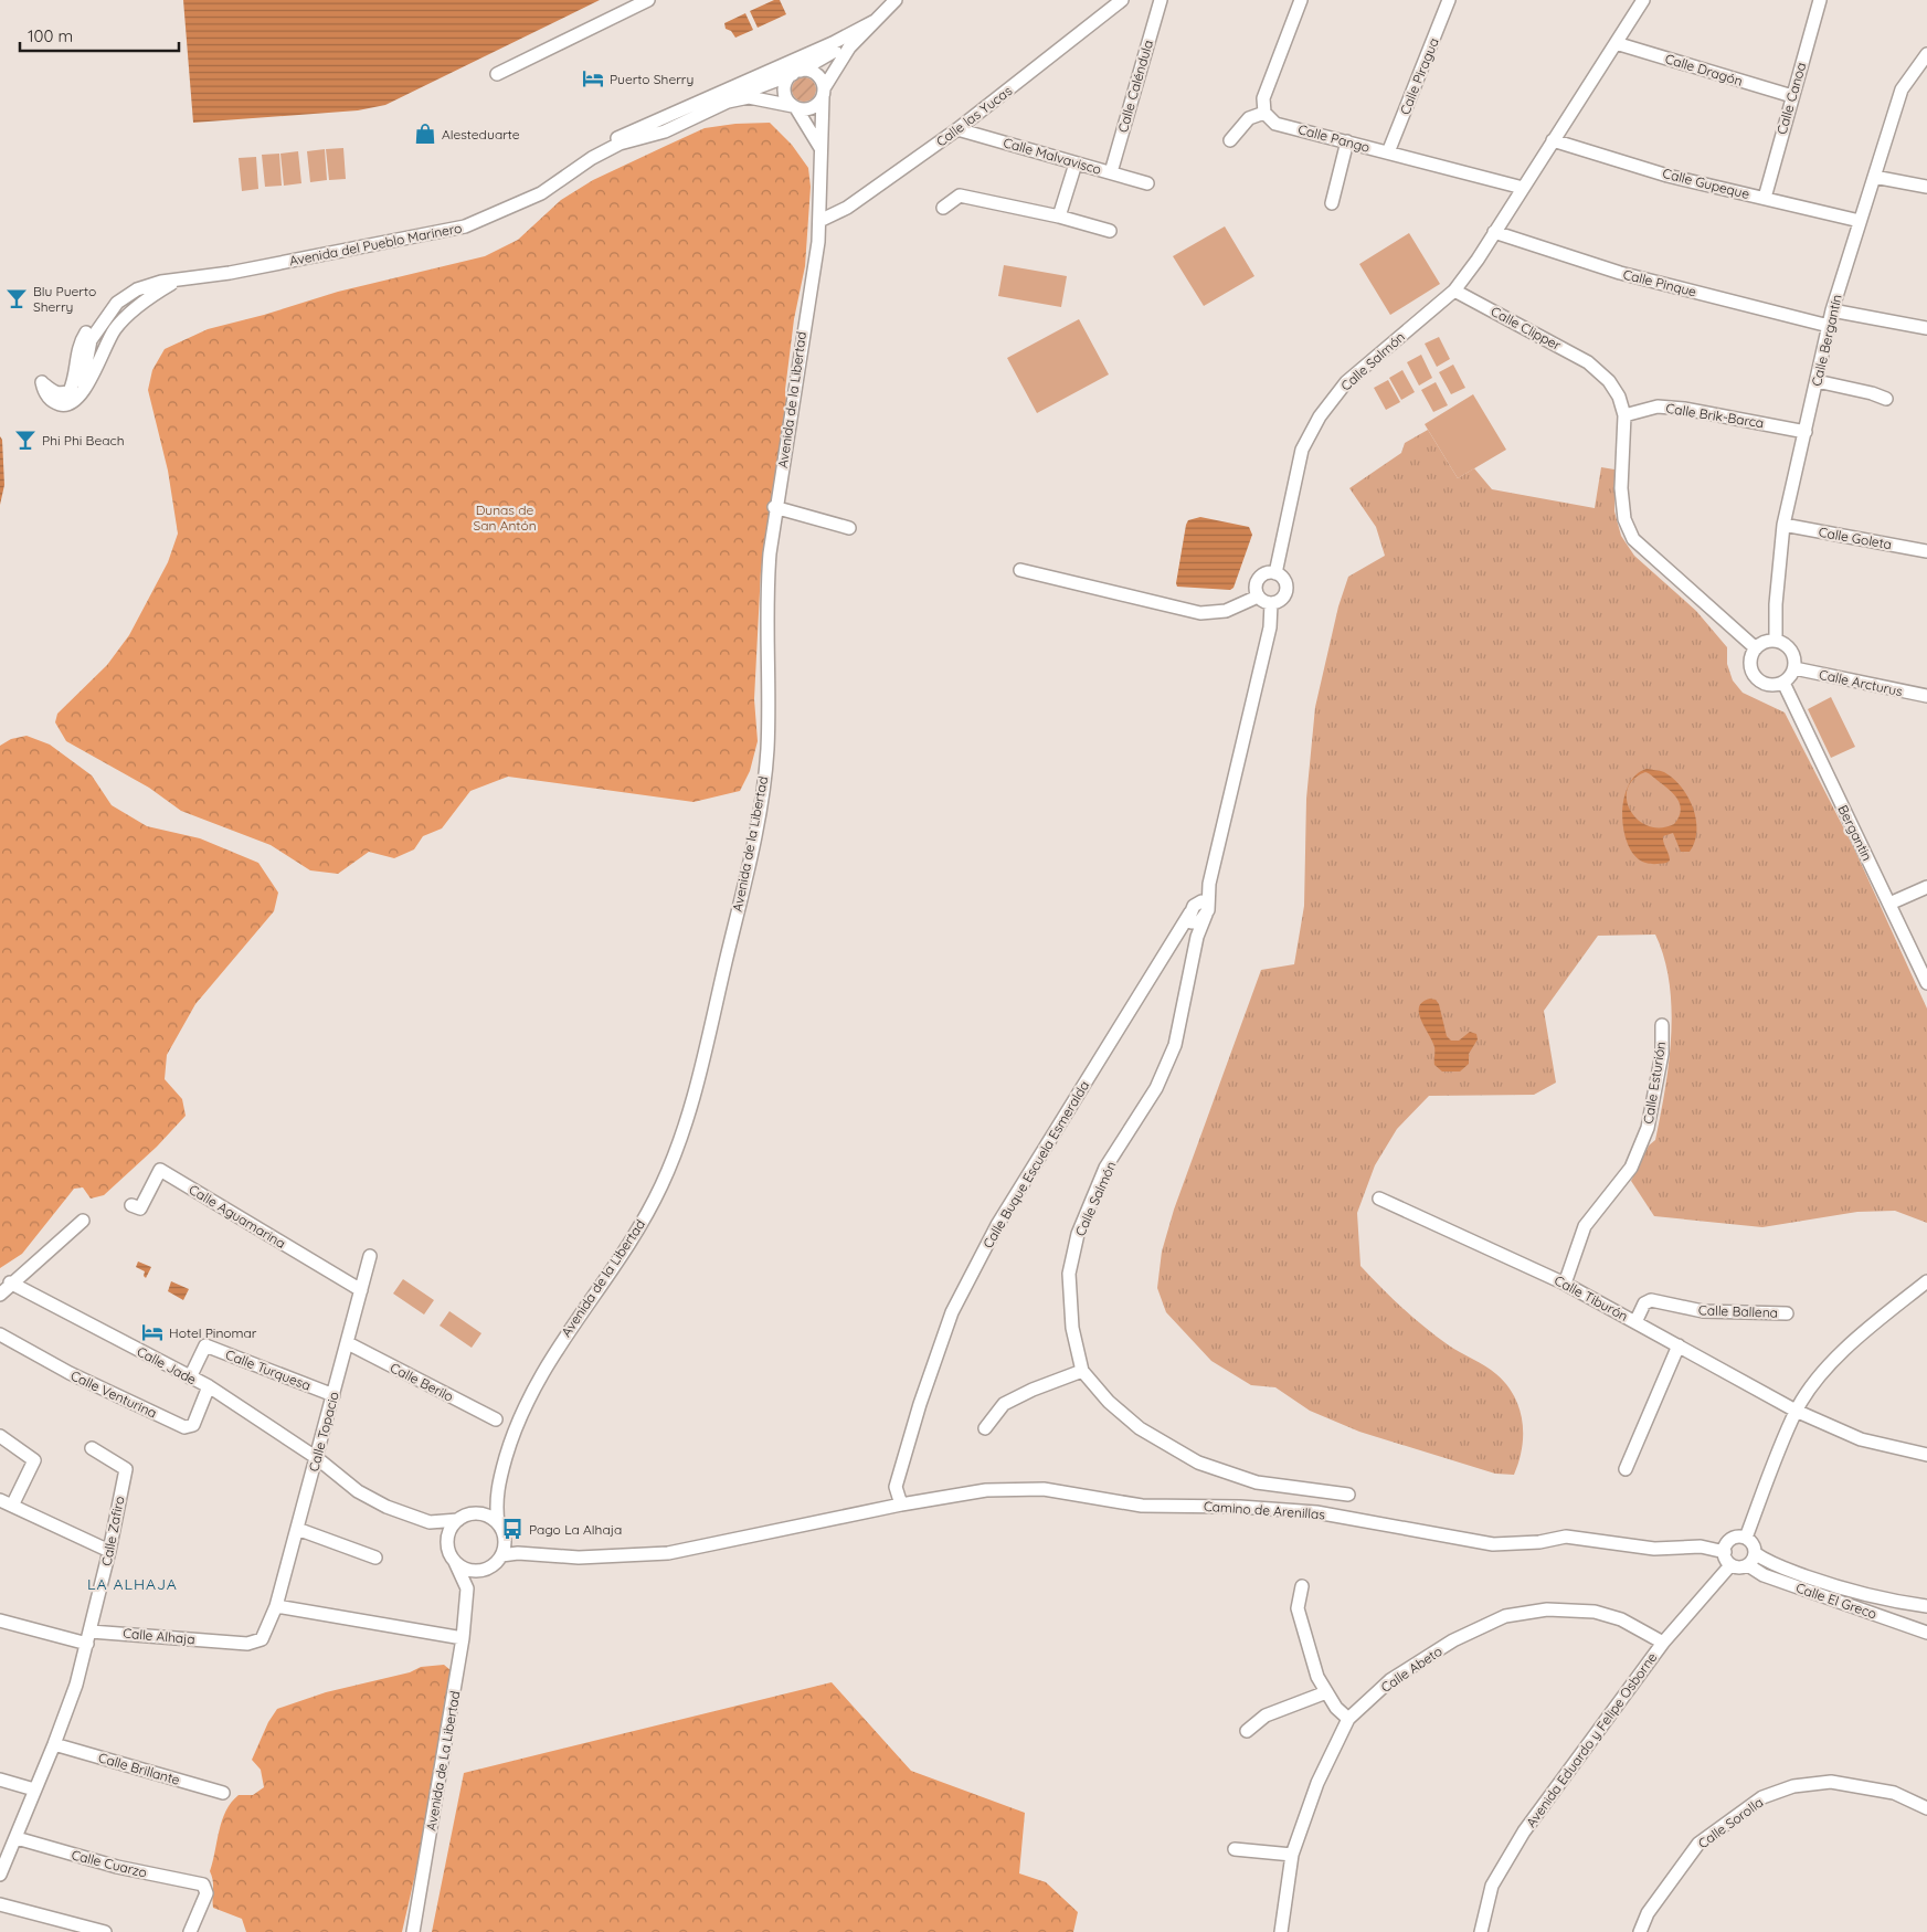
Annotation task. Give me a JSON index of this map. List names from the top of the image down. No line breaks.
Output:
{"streets":{"street":["Calle Dragón","Calle Piragua","Calle Caléndula","Calle Canoa","Calle las Yucas","Calle Pango","Calle Malvavisco","Calle Gupeque","Avenida del Pueblo Marinero","Calle Pinque","Calle Clipper","Calle Bergantín","Calle Salmón","Avenida de la Libertad","Calle Brik-Barca","Calle Goleta","Calle Arcturus","Bergantin","Calle Esturión","Calle Buque Escuela Esmeralda","Calle Aguamarina","Calle Tiburón","Calle Ballena","Calle Jade","Calle Turquesa","Calle Berilo","Calle Venturina","Calle Topacio","Camino de Arenillas","Calle Zafiro","Calle El Greco","Calle Alhaja","Calle Abeto","Avenida Eduardo y Felipe Osborne","Avenida de La Libertad","Calle Brillante","Calle Sorolla","Calle Cuarzo"]},"crossings":[["Calle Dragón","Calle Canoa"],["Calle Piragua","Calle Pango"],["Calle Caléndula","Calle Malvavisco"],["Calle Canoa","Calle Gupeque"],["Calle las Yucas","Calle Malvavisco"],["Calle las Yucas","Avenida de la Libertad"],["Calle Gupeque","Calle Bergantín"],["Avenida del Pueblo Marinero","Avenida de la Libertad"],["Calle Pinque","Calle Bergantín"],["Calle Clipper","Calle Bergantín"],["Calle Clipper","Calle Salmón"],["Calle Clipper","Calle Brik-Barca"],["Calle Clipper","Calle Arcturus"],["Calle Clipper","Bergantin"],["Calle Bergantín","Calle Brik-Barca"],["Calle Bergantín","Calle Goleta"],["Calle Bergantín","Calle Arcturus"],["Calle Bergantín","Bergantin"],["Calle Salmón","Calle Buque Escuela Esmeralda"],["Avenida de la Libertad","Camino de Arenillas"],["Avenida de la Libertad","Avenida de La Libertad"],["Calle Arcturus","Bergantin"],["Calle Esturión","Calle Tiburón"],["Calle Buque Escuela Esmeralda","Camino de Arenillas"],["Calle Aguamarina","Calle Topacio"],["Calle Tiburón","Calle Ballena"],["Calle Jade","Calle Turquesa"],["Calle Jade","Calle Venturina"],["Calle Jade","Calle Topacio"],["Calle Turquesa","Calle Topacio"],["Calle Berilo","Calle Topacio"],["Calle Topacio","Calle Alhaja"],["Camino de Arenillas","Calle El Greco"],["Camino de Arenillas","Avenida Eduardo y Felipe Osborne"],["Camino de Arenillas","Avenida de La Libertad"],["Calle Zafiro","Calle Alhaja"],["Calle El Greco","Avenida Eduardo y Felipe Osborne"],["Calle Abeto","Avenida Eduardo y Felipe Osborne"]],"districts":["LA ALHAJA"],"parks":["Dunas de San Antón"],"places":{"hotel":["Puerto Sherry","Hotel Pinomar"],"shop":["Alesteduarte"],"bar":["Blu Puerto Sherry","Phi Phi Beach"],"bus stop":["Pago La Alhaja"]},"scale_bar":"100 m"}
